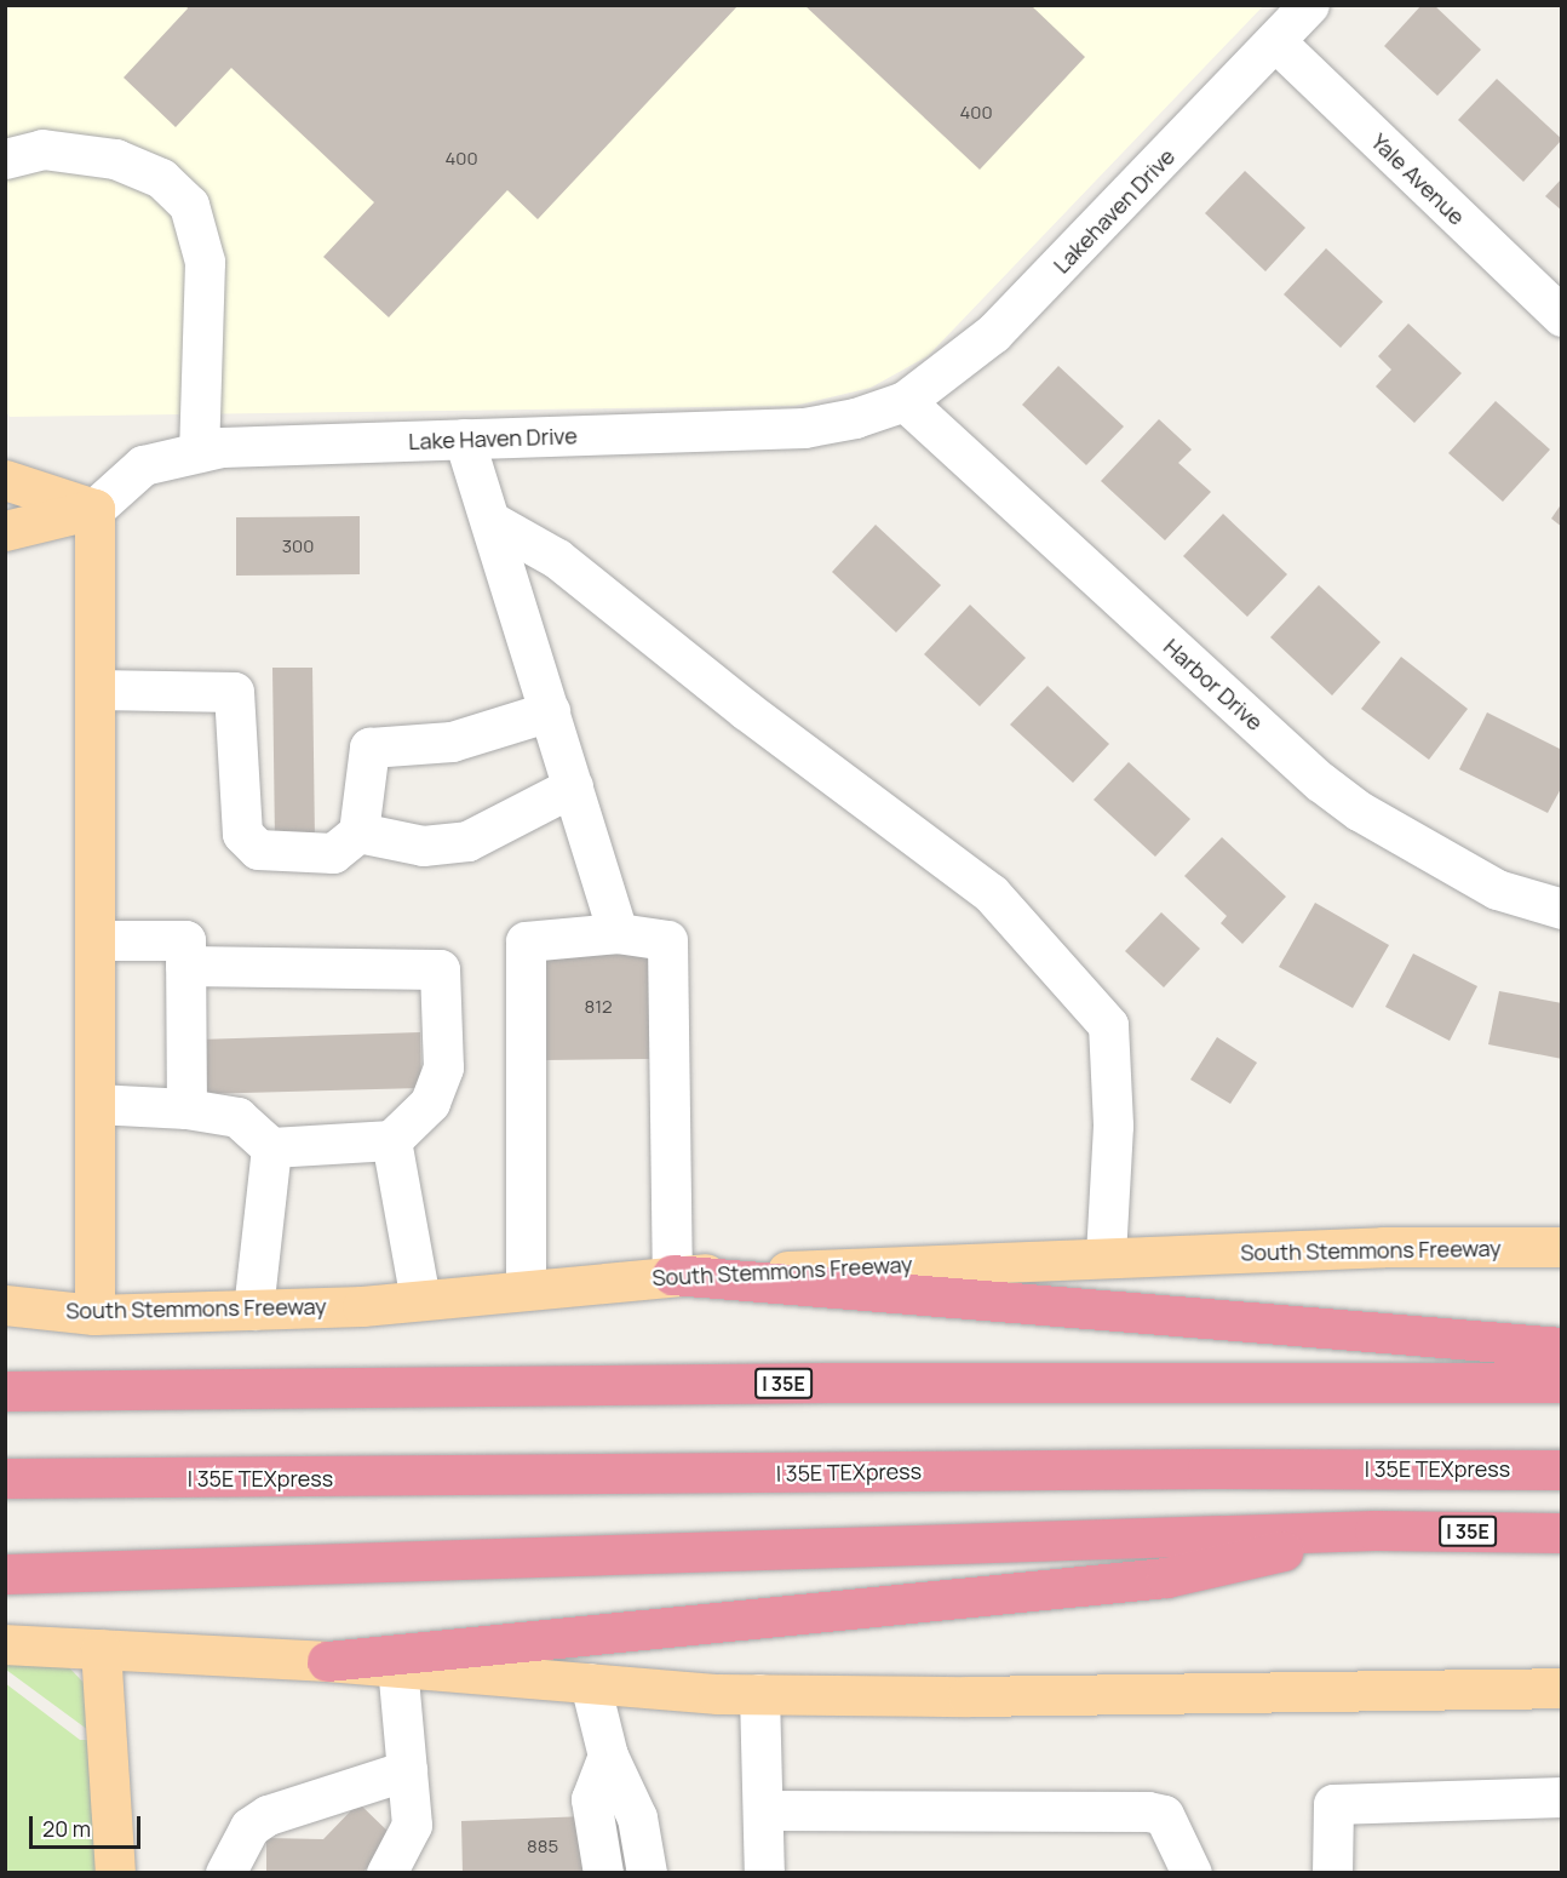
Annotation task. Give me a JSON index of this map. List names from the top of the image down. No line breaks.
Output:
{"streets":{"highway":["I 35E","I 35E TEXpress"],"main road":["South Stemmons Freeway"],"street":["Yale Avenue","Lakehaven Drive","Lake Haven Drive","Harbor Drive"]},"crossings":[["Yale Avenue","Lakehaven Drive"],["Lakehaven Drive","Lake Haven Drive"],["Lakehaven Drive","Harbor Drive"],["Lake Haven Drive","Harbor Drive"]],"house_numbers":["400","400","300","812","885"],"scale_bar":"20 m"}
